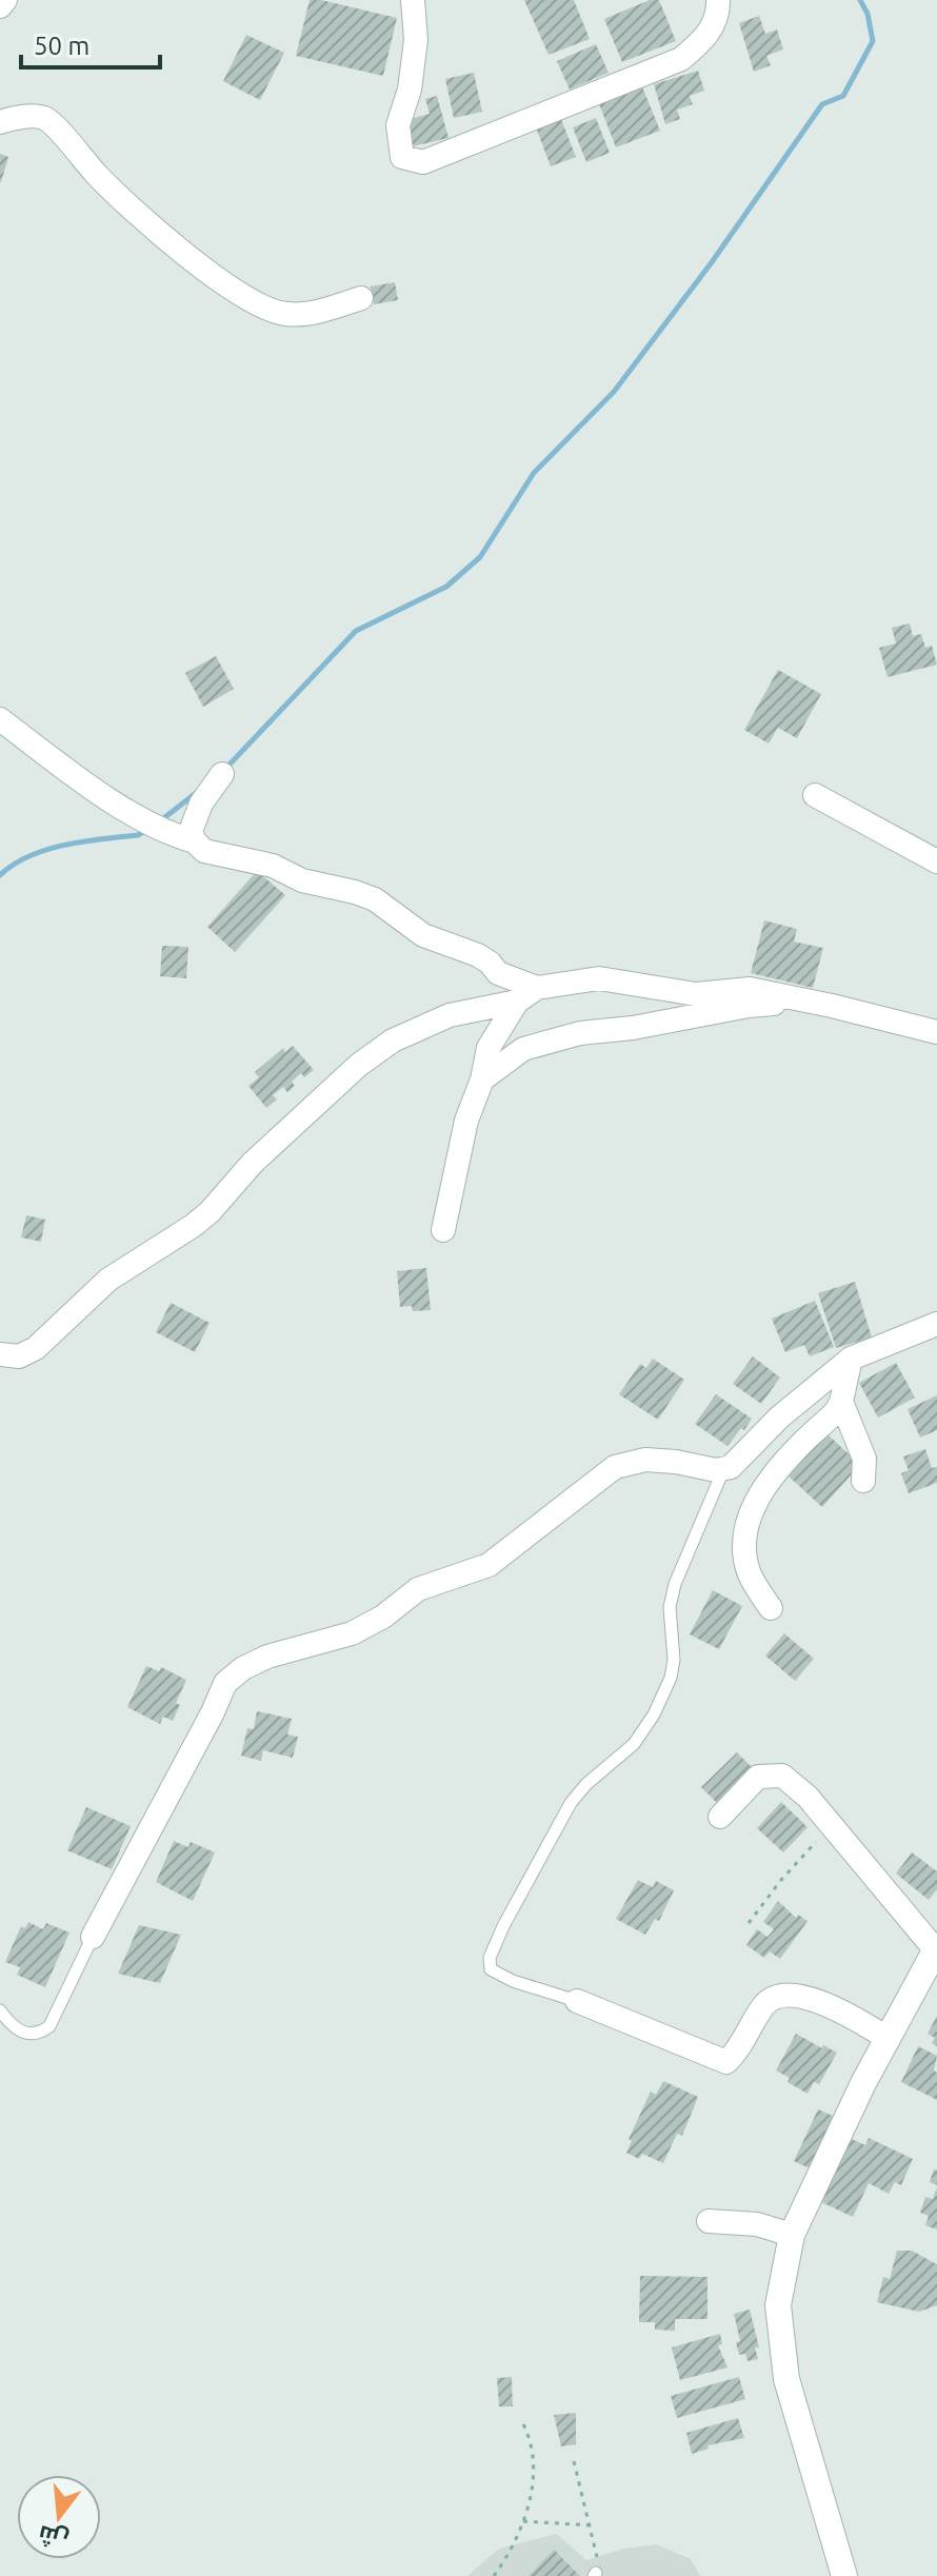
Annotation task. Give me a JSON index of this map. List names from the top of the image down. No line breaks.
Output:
{"scale_bar":"50 m","north":"bottom"}
